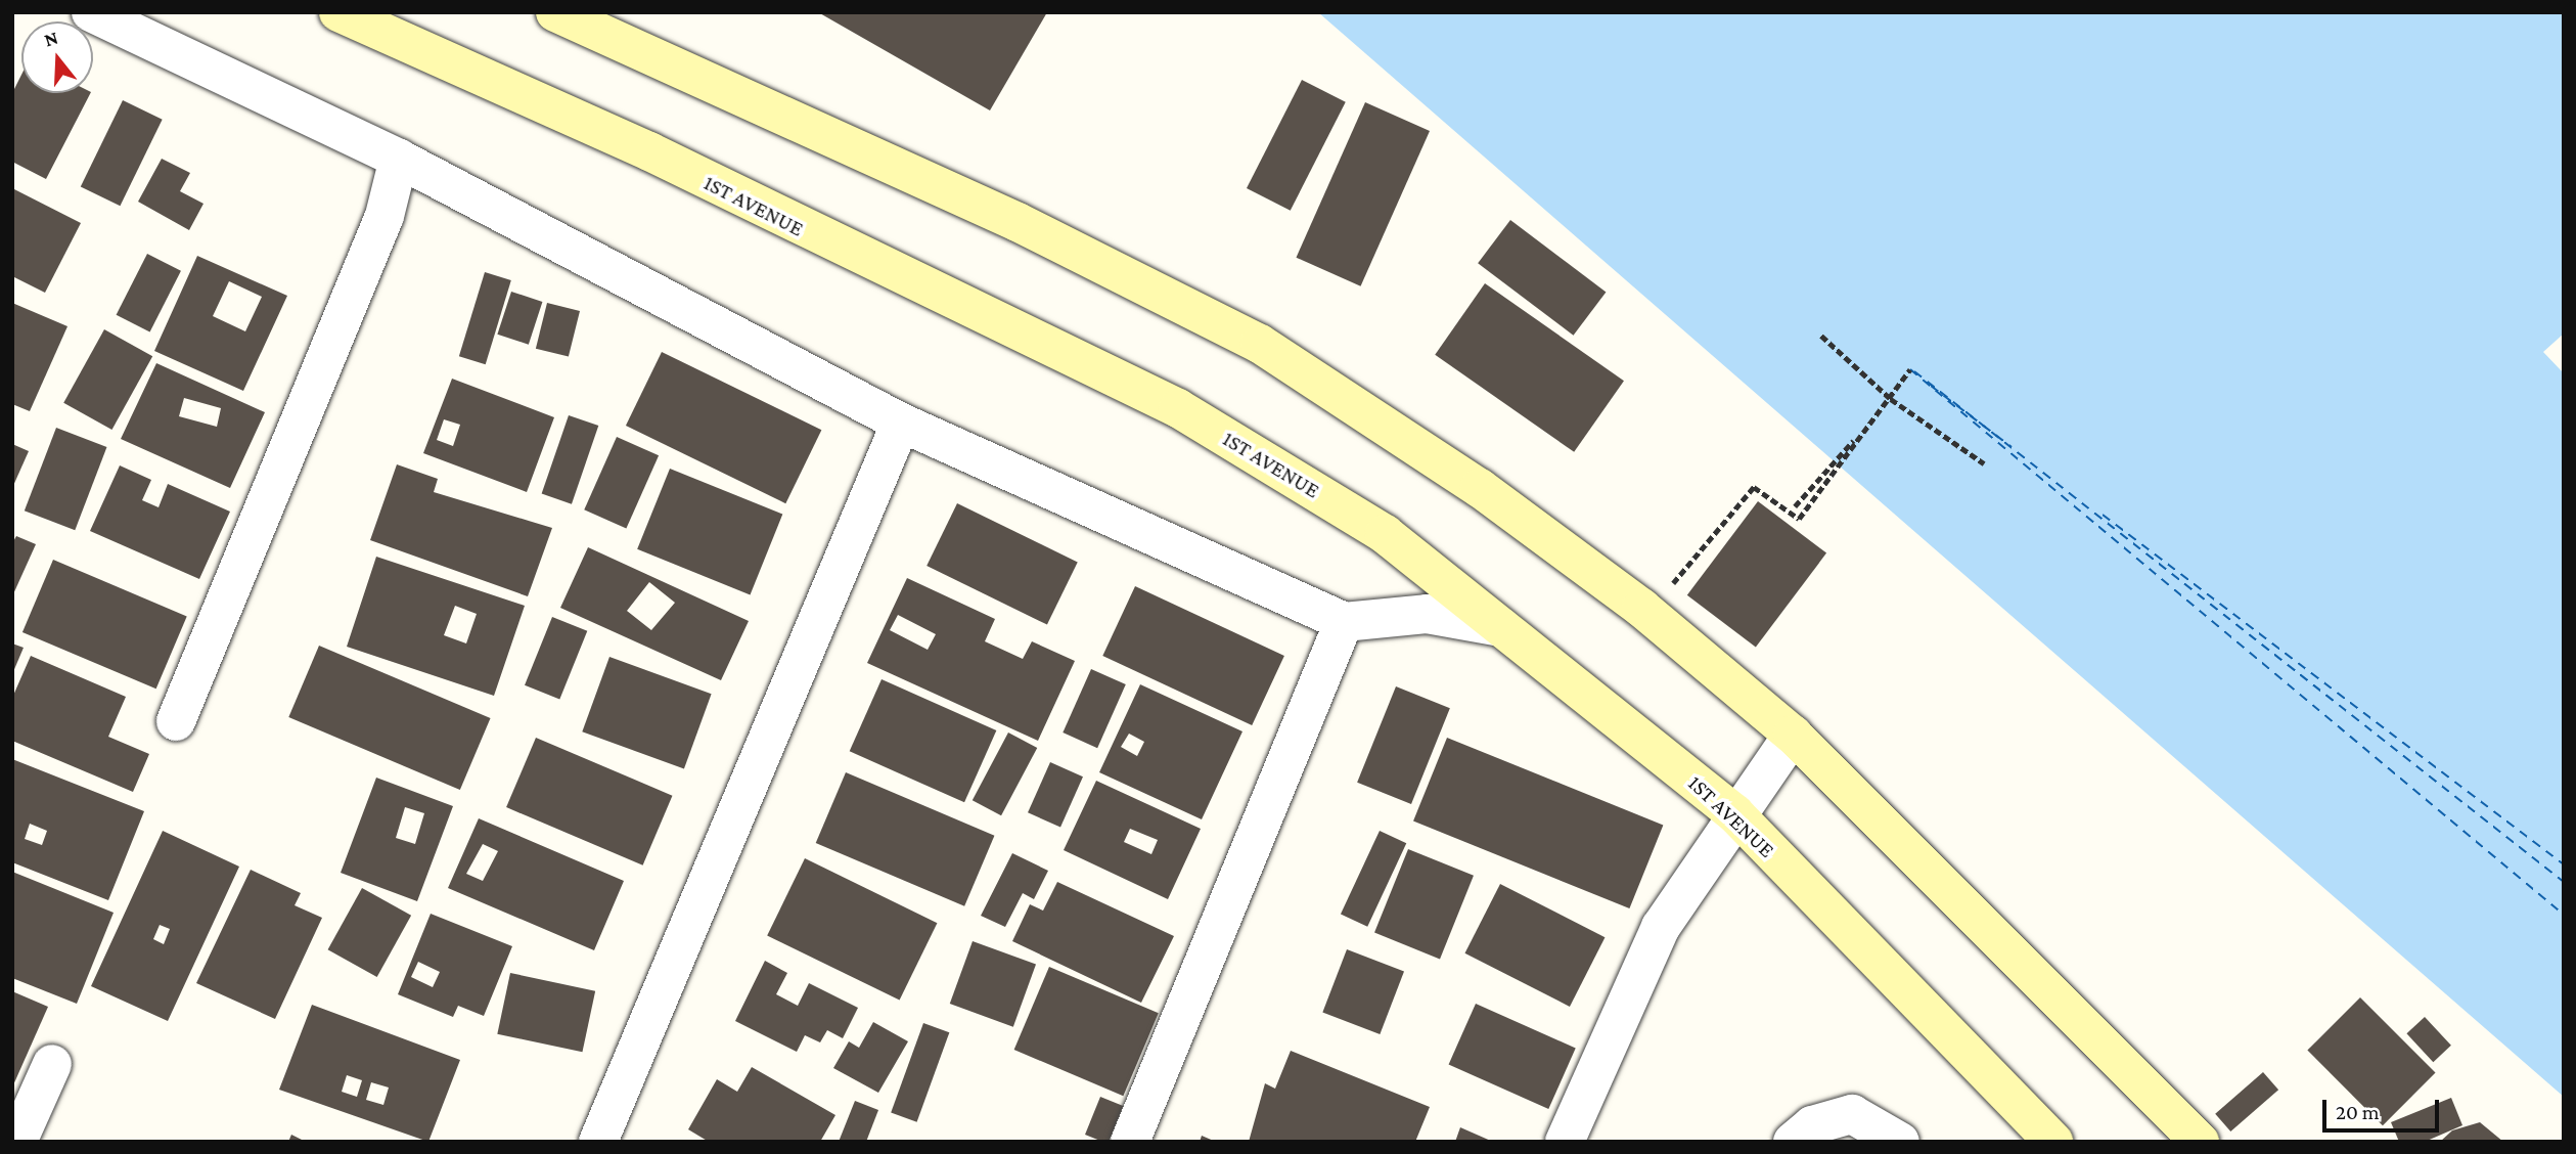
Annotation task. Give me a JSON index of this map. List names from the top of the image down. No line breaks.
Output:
{"streets":{"main road":["1ST AVENUE"]},"scale_bar":"20 m","north":"top"}
